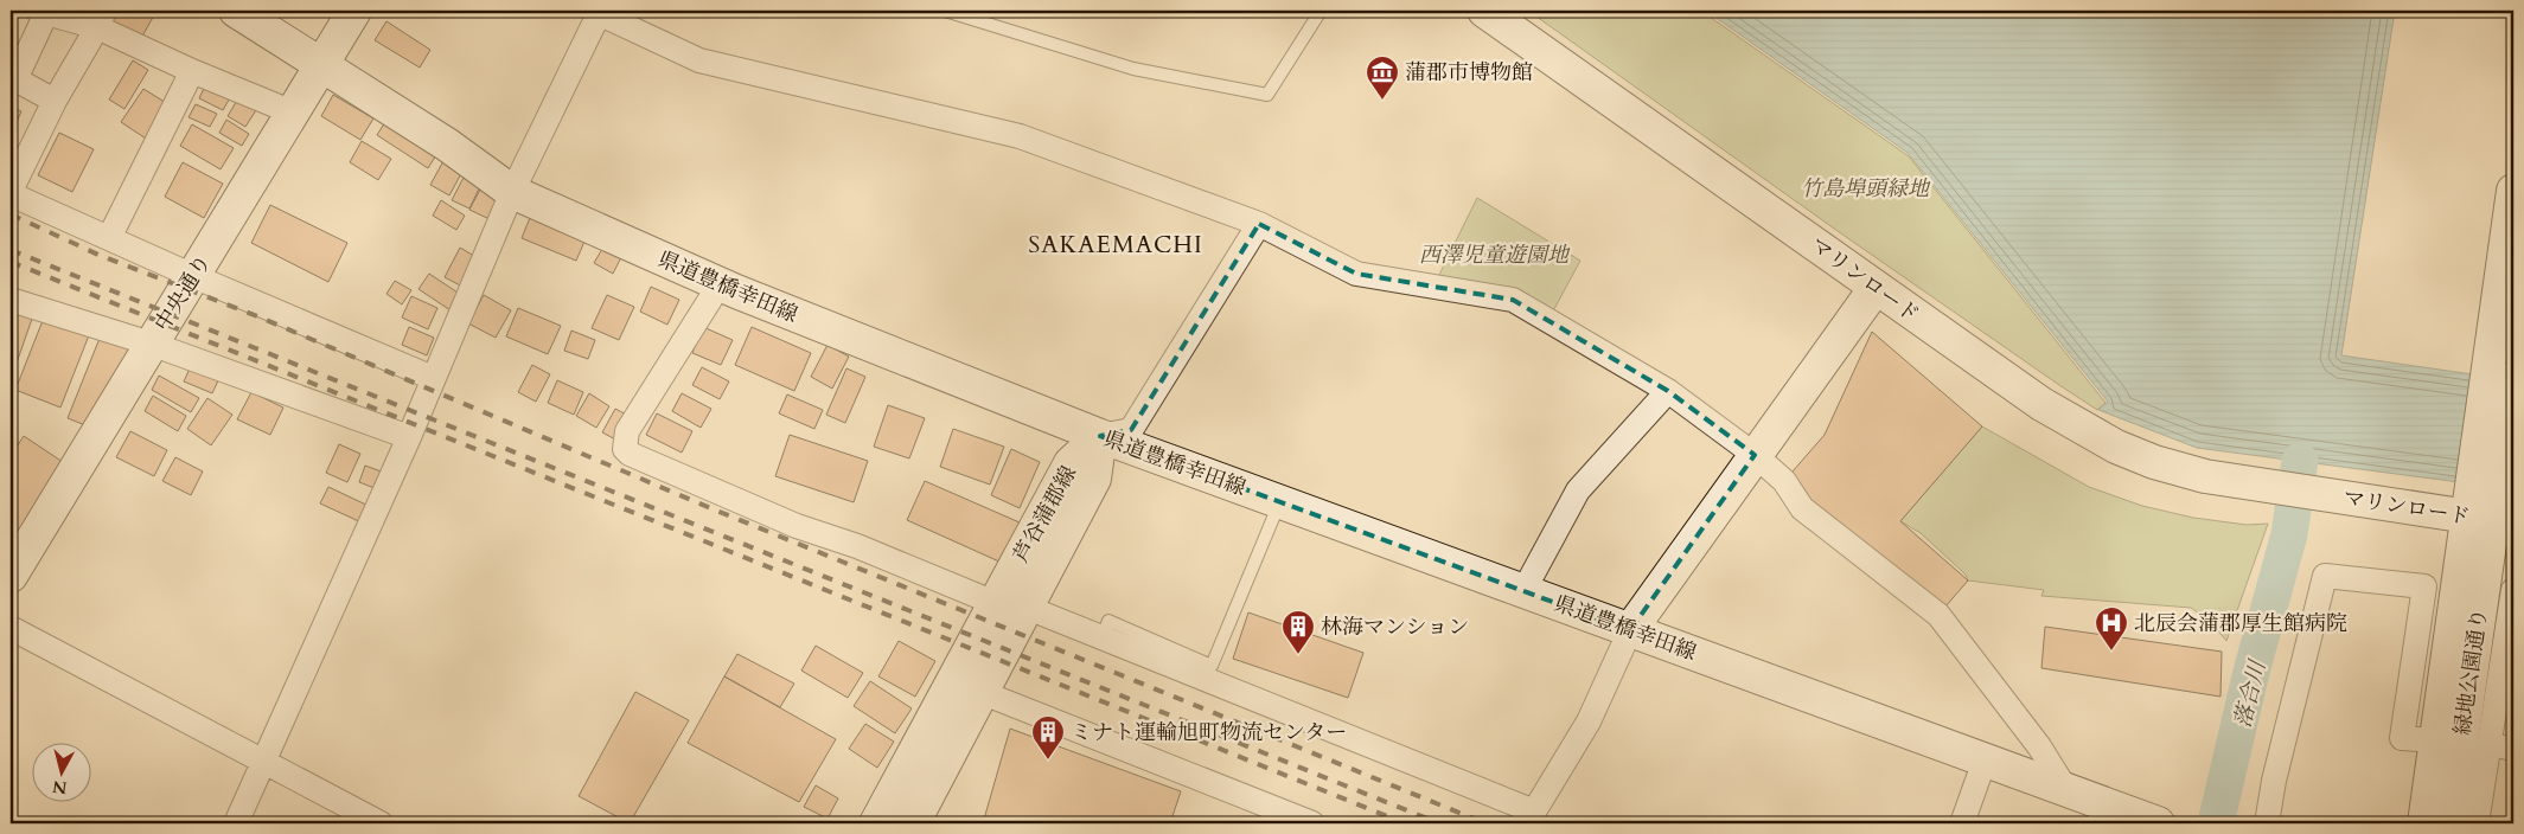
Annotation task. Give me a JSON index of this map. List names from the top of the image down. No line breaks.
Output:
{"streets":{"street":["マリンロード","県道豊橋幸田線","中央通り","芦谷蒲郡線","緑地公園通り"]},"crossings":[["マリンロード","緑地公園通り"],["県道豊橋幸田線","中央通り"],["県道豊橋幸田線","芦谷蒲郡線"]],"districts":["SAKAEMACHI"],"water":["落合川"],"parks":["竹島埠頭緑地","西澤児童遊園地"],"places":{"museum":["蒲郡市博物館"],"hospital":["北辰会蒲郡厚生館病院"],"building":["林海マンション","ミナト運輸旭町物流センター"]},"north":"bottom"}
